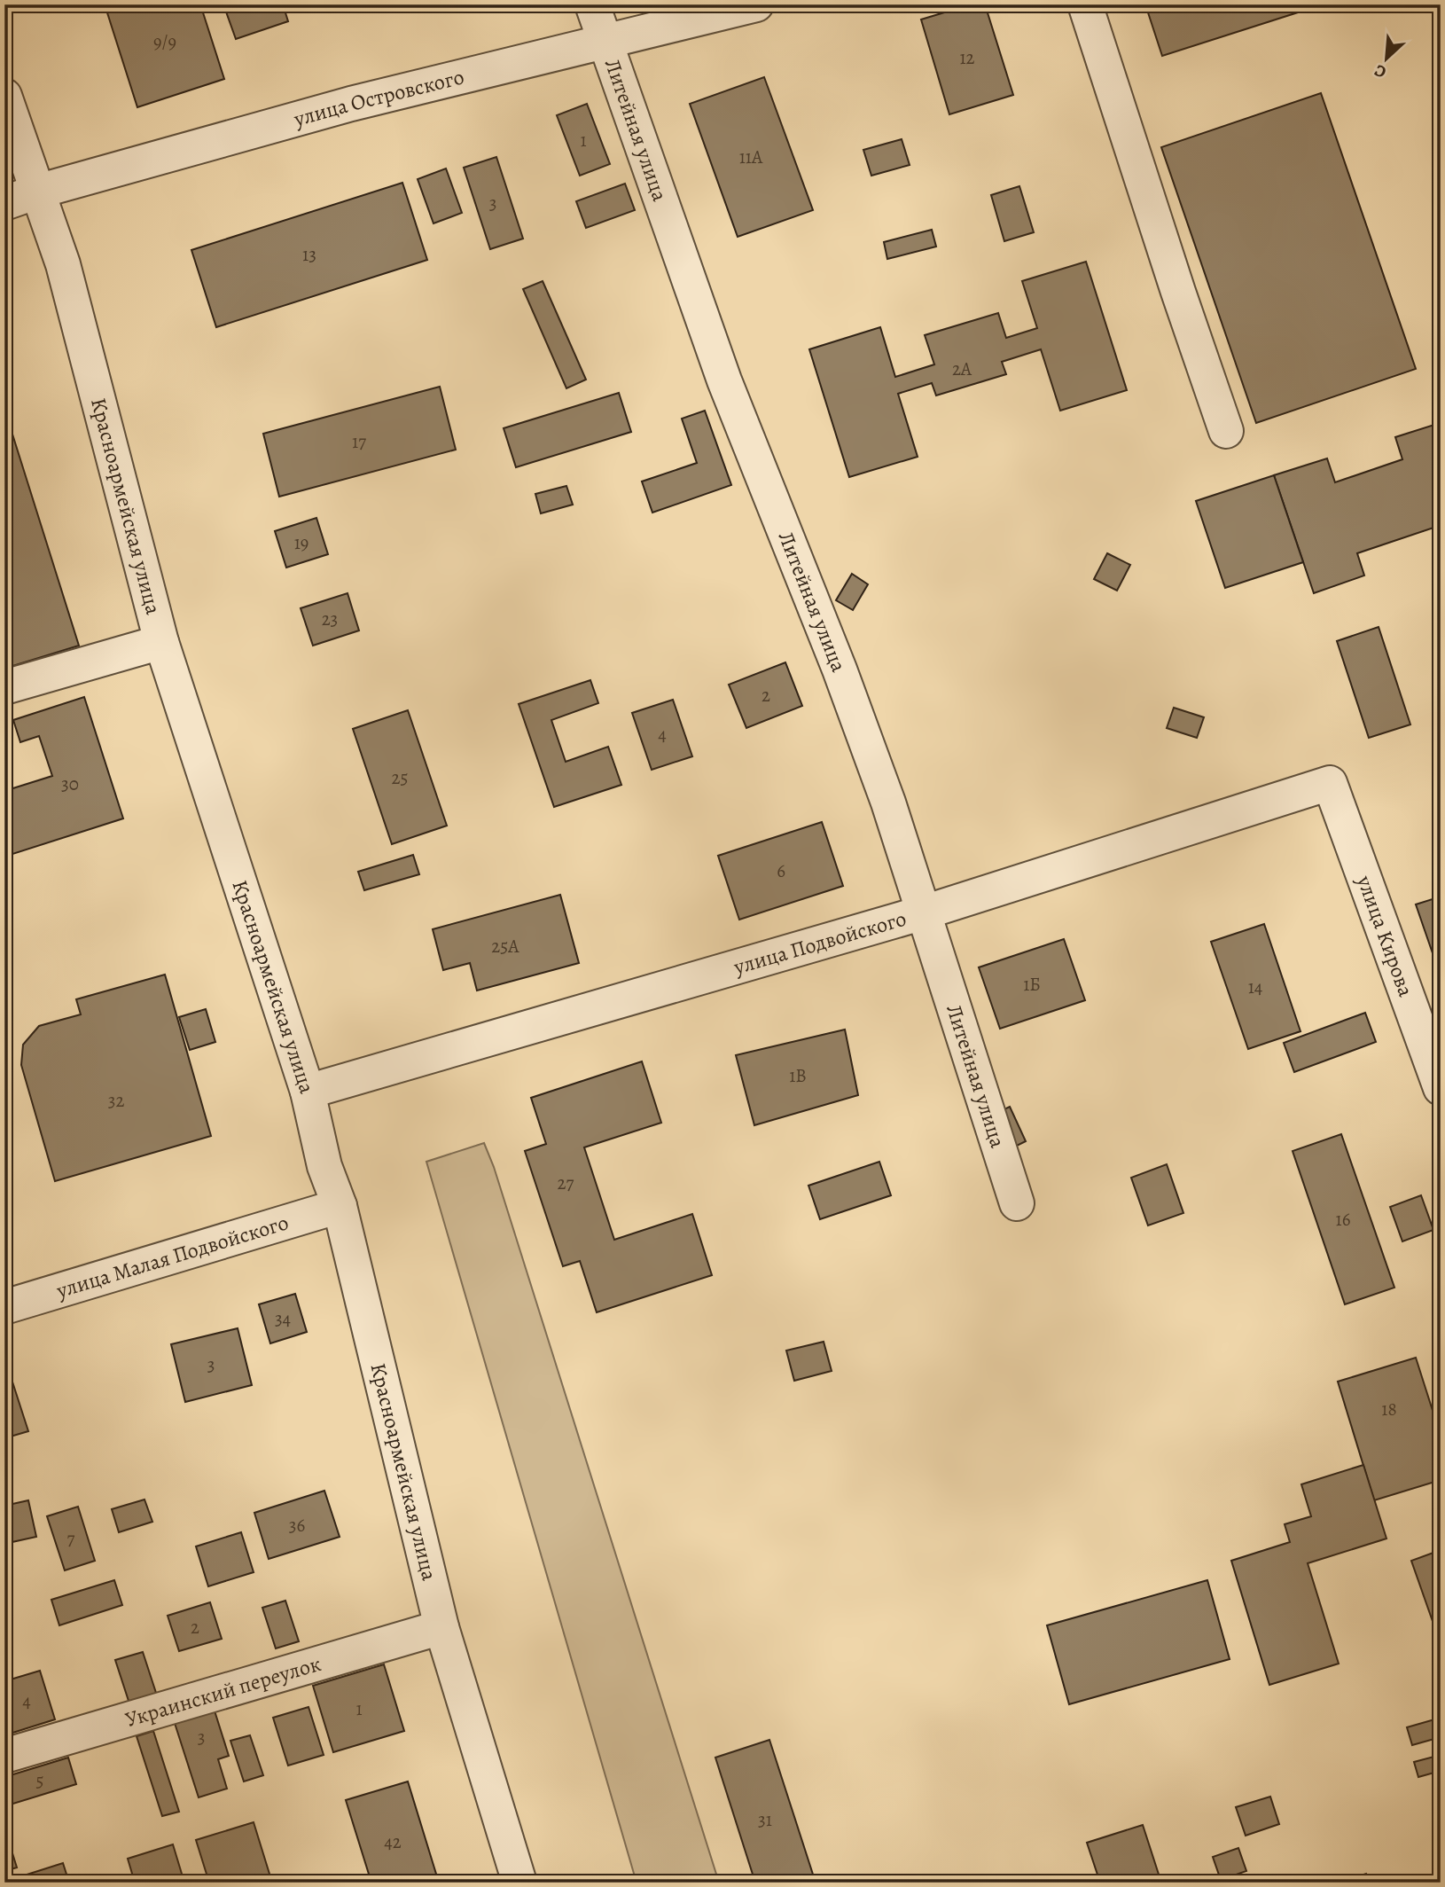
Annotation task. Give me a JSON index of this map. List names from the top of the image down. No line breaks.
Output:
{"streets":{"street":["улица Островского","Литейная улица","Красноармейская улица","улица Кирова","улица Подвойского","улица Малая Подвойского","Украинский переулок"]},"crossings":[["улица Островского","Литейная улица"],["улица Островского","Красноармейская улица"],["Литейная улица","улица Подвойского"],["Красноармейская улица","улица Подвойского"],["Красноармейская улица","улица Малая Подвойского"],["Красноармейская улица","Украинский переулок"],["улица Кирова","улица Подвойского"]],"house_numbers":["9/9","12","1","11А","3","13","2А","17","19","23","2","4","25","30","6","25А","1Б","14","1В","32","27","16","34","3","18","36","7","2","4","1","3","5","31","42"],"north":"bottom left"}
